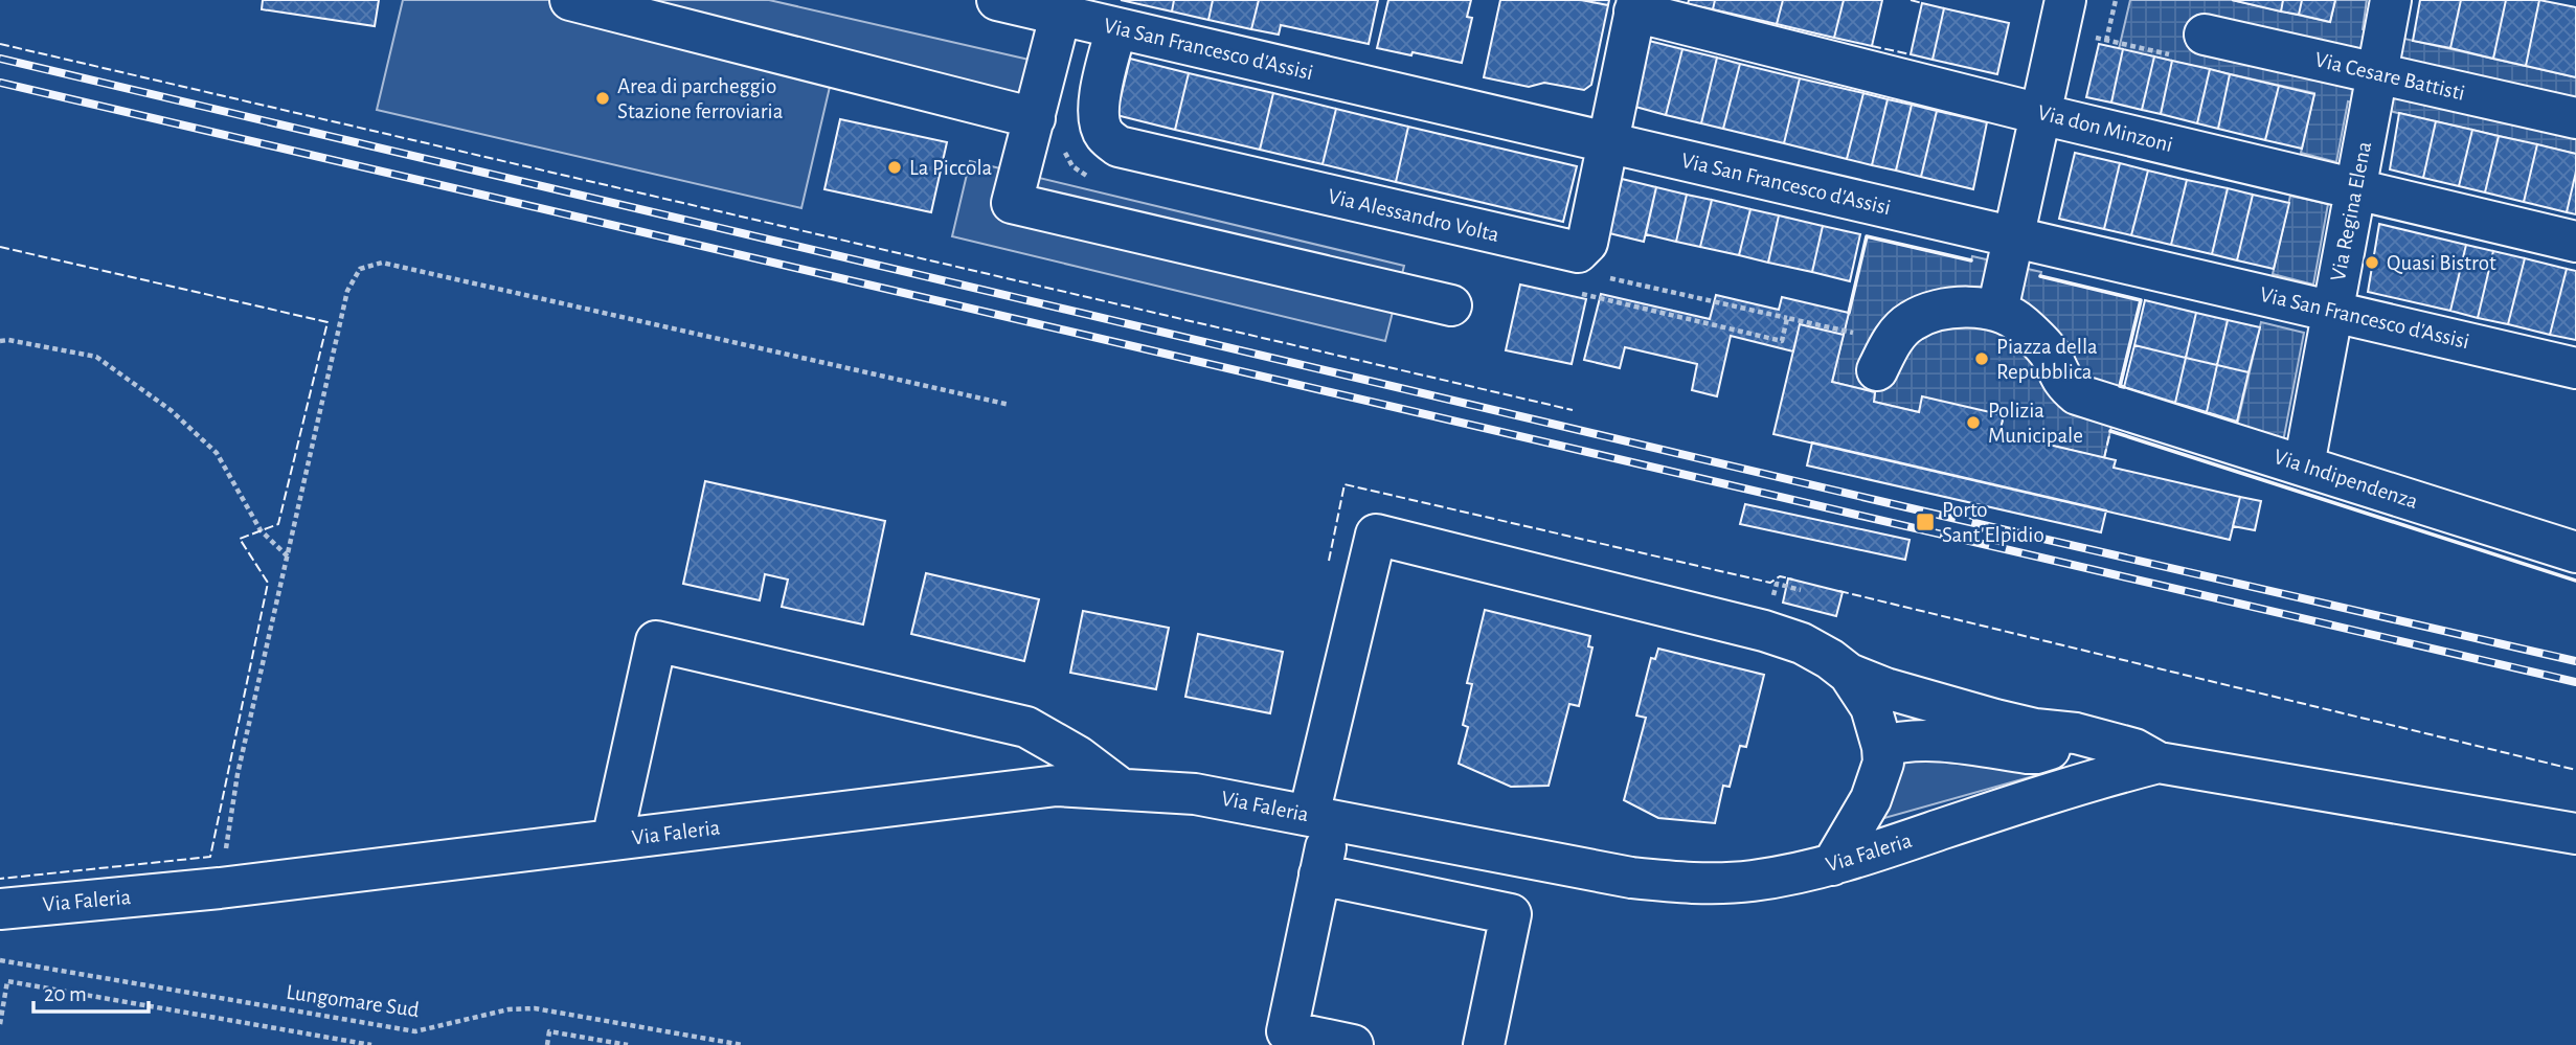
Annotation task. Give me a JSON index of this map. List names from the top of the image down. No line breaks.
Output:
{"streets":{"street":["Via San Francesco d'Assisi","Via Cesare Battisti","Via don Minzoni","Via Regina Elena","Via Alessandro Volta","Via Indipendenza","Via Faleria"],"path":["Lungomare Sud"]},"crossings":[["Via San Francesco d'Assisi","Via Regina Elena"],["Via San Francesco d'Assisi","Via Alessandro Volta"],["Via Cesare Battisti","Via Regina Elena"],["Via don Minzoni","Via Regina Elena"],["Via Regina Elena","Via Indipendenza"]],"places":{"other":["Area di parcheggio Stazione ferroviaria","La Piccola","Quasi Bistrot","Piazza della Repubblica","Polizia Municipale"],"transit":["Porto Sant'Elpidio"]},"scale_bar":"20 m"}
